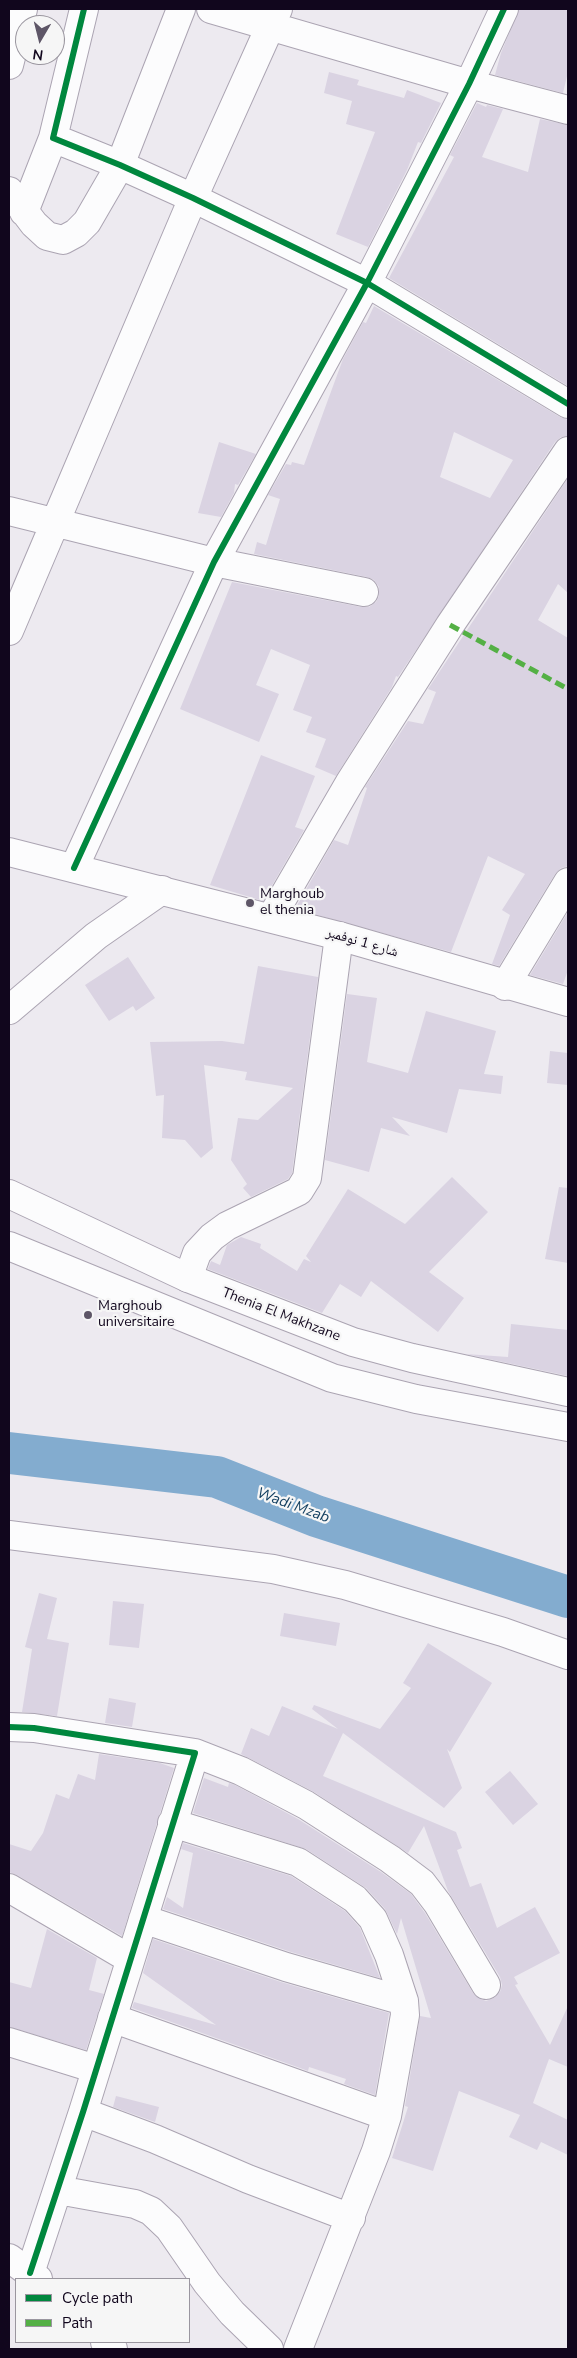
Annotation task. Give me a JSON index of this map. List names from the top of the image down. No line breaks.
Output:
{"streets":{"street":["شارع 1 نوفمبر","Thenia El Makhzane"]},"water":["Wadi Mzab"],"places":["Marghoub el thenia","Marghoub universitaire"],"legend":["Cycle path","Path"],"north":"bottom"}
